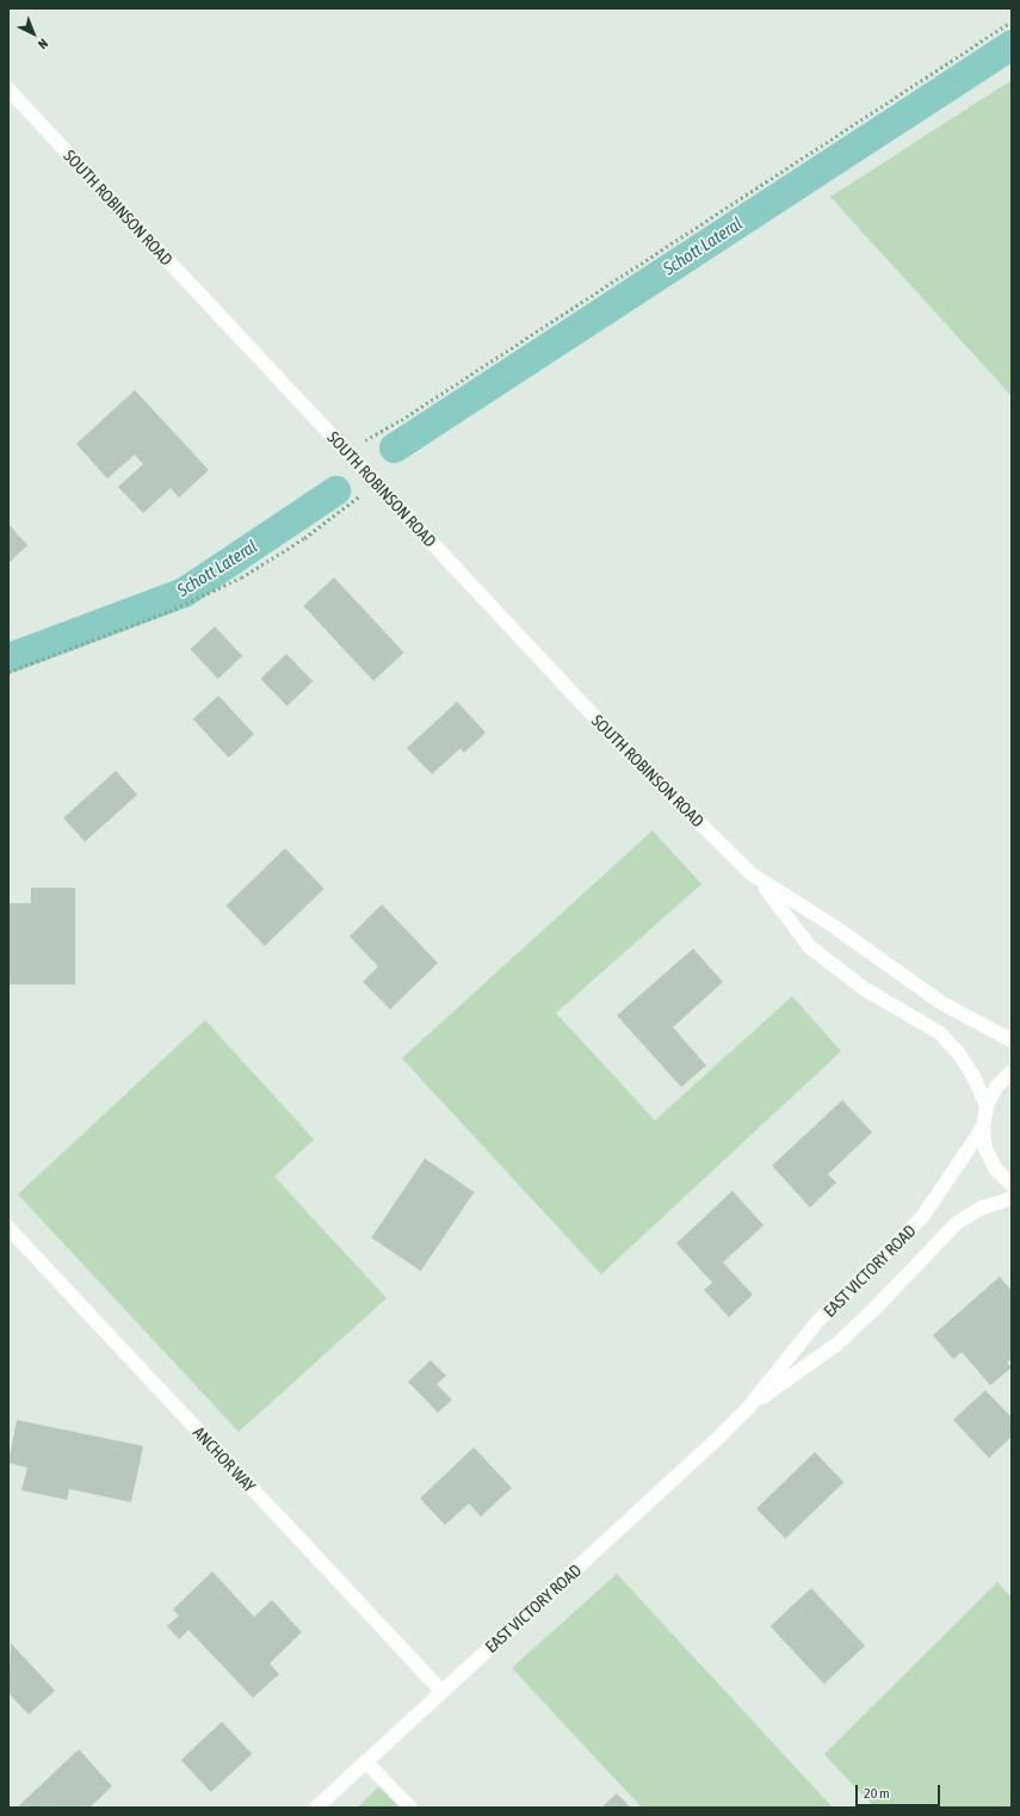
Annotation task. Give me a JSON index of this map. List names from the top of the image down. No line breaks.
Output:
{"streets":{"street":["SOUTH ROBINSON ROAD","EAST VICTORY ROAD","ANCHOR WAY"]},"crossings":[["EAST VICTORY ROAD","ANCHOR WAY"]],"water":["Schott Lateral"],"scale_bar":"20 m","north":"bottom right"}
